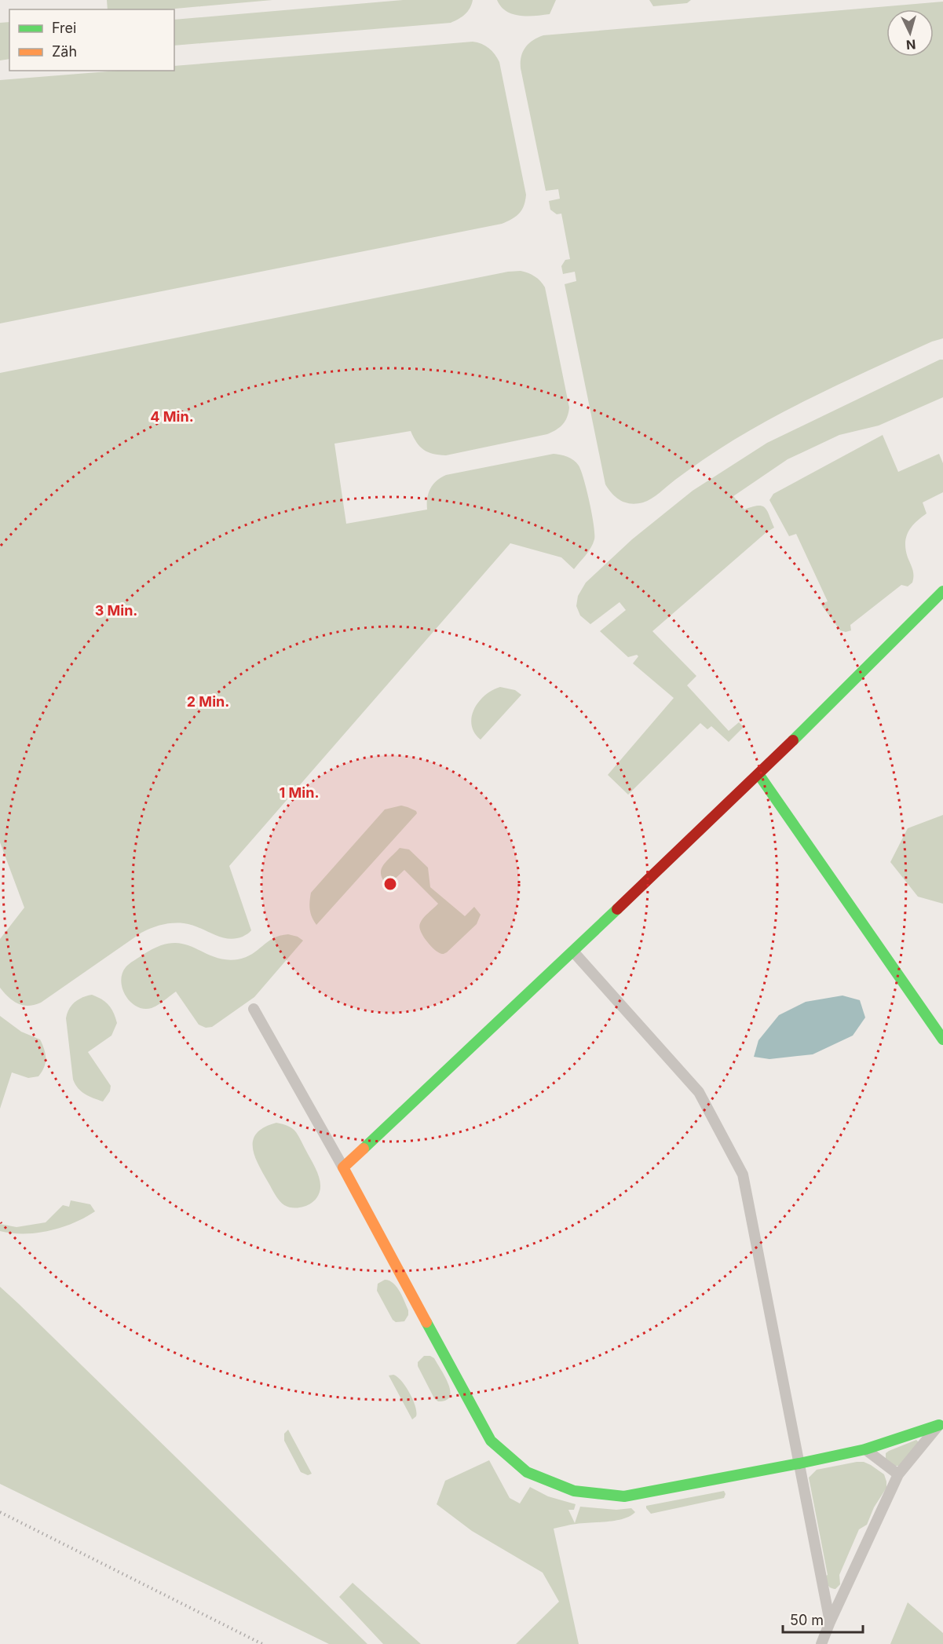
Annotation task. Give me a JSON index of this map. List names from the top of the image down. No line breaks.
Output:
{"legend":["Frei","Zäh"],"scale_bar":"50 m","north":"bottom","rings":["4 Min.","3 Min.","2 Min.","1 Min."]}
